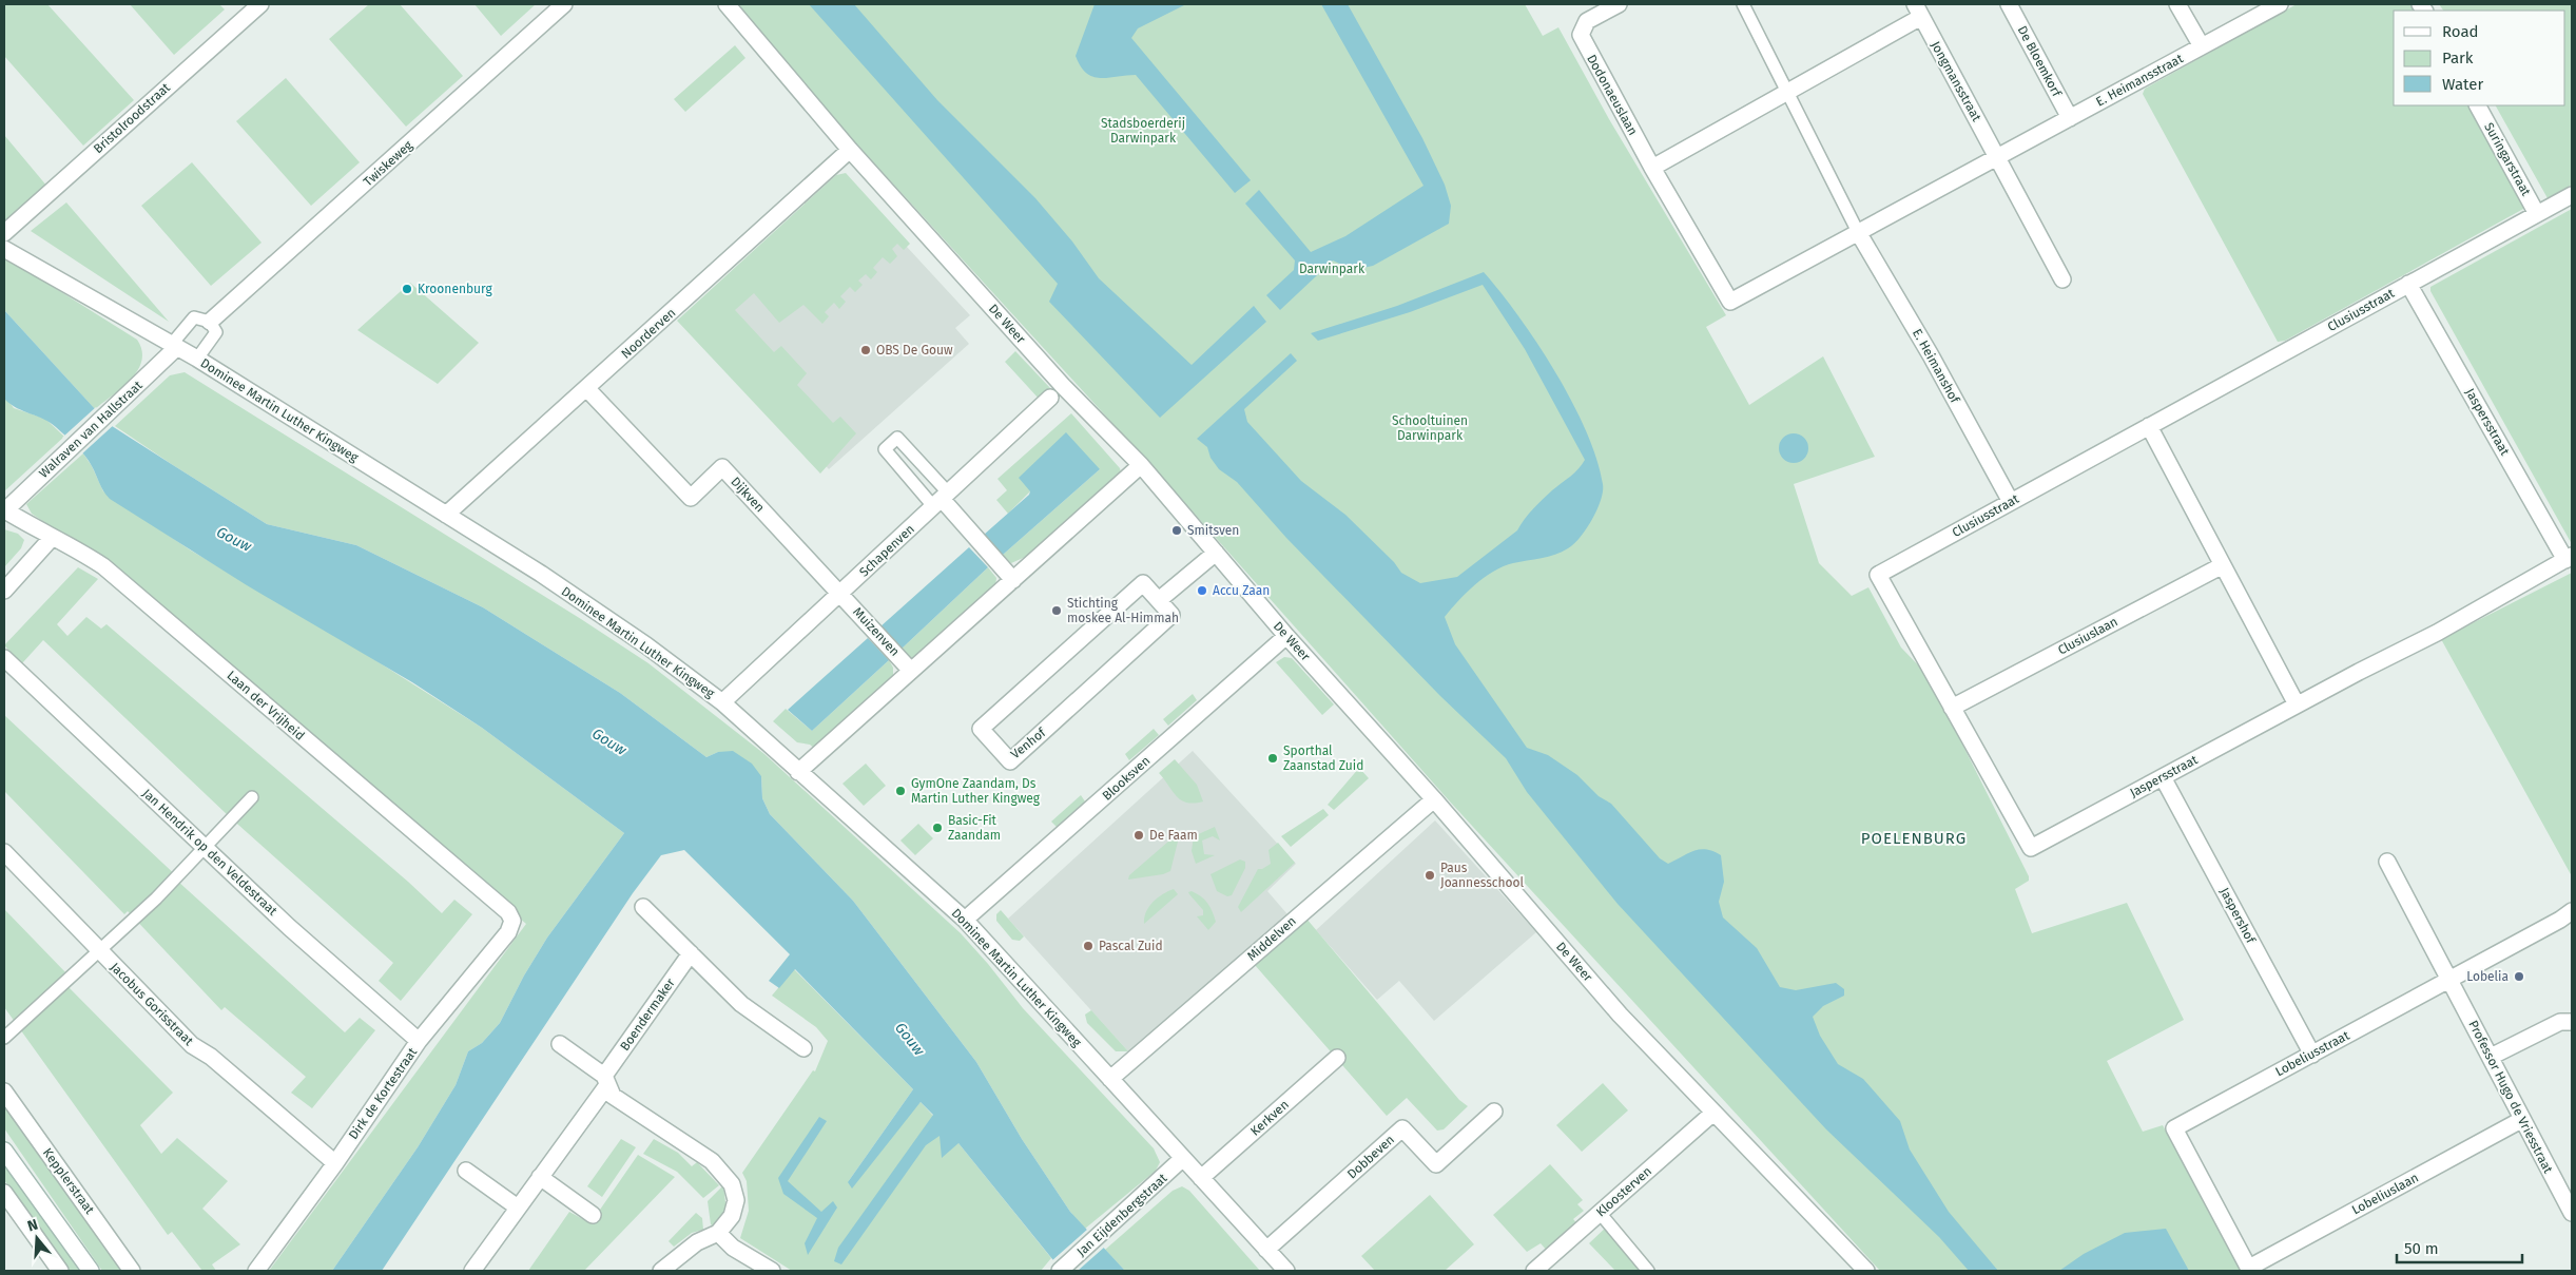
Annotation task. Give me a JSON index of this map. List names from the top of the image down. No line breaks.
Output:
{"streets":{"street":["De Bloemkorf","E. Heimansstraat","Jongmansstraat","Dodonaeuslaan","Bristolroodstraat","Suringarstraat","Twiskeweg","Clusiusstraat","De Weer","Noorderven","E. Heimanshof","Dominee Martin Luther Kingweg","Jaspersstraat","Walraven van Hallstraat","Dijkven","Schapenven","Muizenven","Clusiuslaan","Laan der Vrijheid","Venhof","Blooksven","Jan Hendrik op den Veldestraat","Jaspershof","Middelven","Jacobus Gorisstraat","Boendermaker","Lobeliusstraat","Dirk de Kortestraat","Professor Hugo de Vriesstraat","Kerkven","Dobbeven","Kepplerstraat","Kloosterven","Lobeliuslaan","Jan Eijdenbergstraat"]},"crossings":[["De Bloemkorf","E. Heimansstraat"],["E. Heimansstraat","Jongmansstraat"],["E. Heimansstraat","Dodonaeuslaan"],["E. Heimansstraat","E. Heimanshof"],["Suringarstraat","Clusiusstraat"],["Clusiusstraat","E. Heimanshof"],["Clusiusstraat","Jaspersstraat"],["Clusiusstraat","Clusiuslaan"],["De Weer","Noorderven"],["De Weer","Blooksven"],["De Weer","Middelven"],["De Weer","Kloosterven"],["Noorderven","Dominee Martin Luther Kingweg"],["Noorderven","Dijkven"],["Dominee Martin Luther Kingweg","Walraven van Hallstraat"],["Dominee Martin Luther Kingweg","Schapenven"],["Dominee Martin Luther Kingweg","Blooksven"],["Dominee Martin Luther Kingweg","Middelven"],["Dominee Martin Luther Kingweg","Kerkven"],["Dominee Martin Luther Kingweg","Dobbeven"],["Dominee Martin Luther Kingweg","Jan Eijdenbergstraat"],["Jaspersstraat","Clusiuslaan"],["Jaspersstraat","Jaspershof"],["Walraven van Hallstraat","Laan der Vrijheid"],["Dijkven","Schapenven"],["Dijkven","Muizenven"],["Schapenven","Muizenven"],["Laan der Vrijheid","Dirk de Kortestraat"],["Jan Hendrik op den Veldestraat","Dirk de Kortestraat"],["Jaspershof","Lobeliusstraat"],["Jacobus Gorisstraat","Dirk de Kortestraat"],["Lobeliusstraat","Professor Hugo de Vriesstraat"],["Lobeliusstraat","Lobeliuslaan"],["Professor Hugo de Vriesstraat","Lobeliuslaan"]],"districts":["POELENBURG"],"water":["Gouw"],"parks":["Stadsboerderij Darwinpark","Darwinpark","Schooltuinen Darwinpark"],"places":["Kroonenburg","OBS De Gouw","Smitsven","Accu Zaan","Stichting moskee Al-Himmah","Sporthal Zaanstad Zuid","GymOne Zaandam, Ds Martin Luther Kingweg","Basic-Fit Zaandam","De Faam","Paus Joannesschool","Pascal Zuid","Lobelia"],"legend":["Road","Park","Water"],"scale_bar":"50 m","north":"top"}
